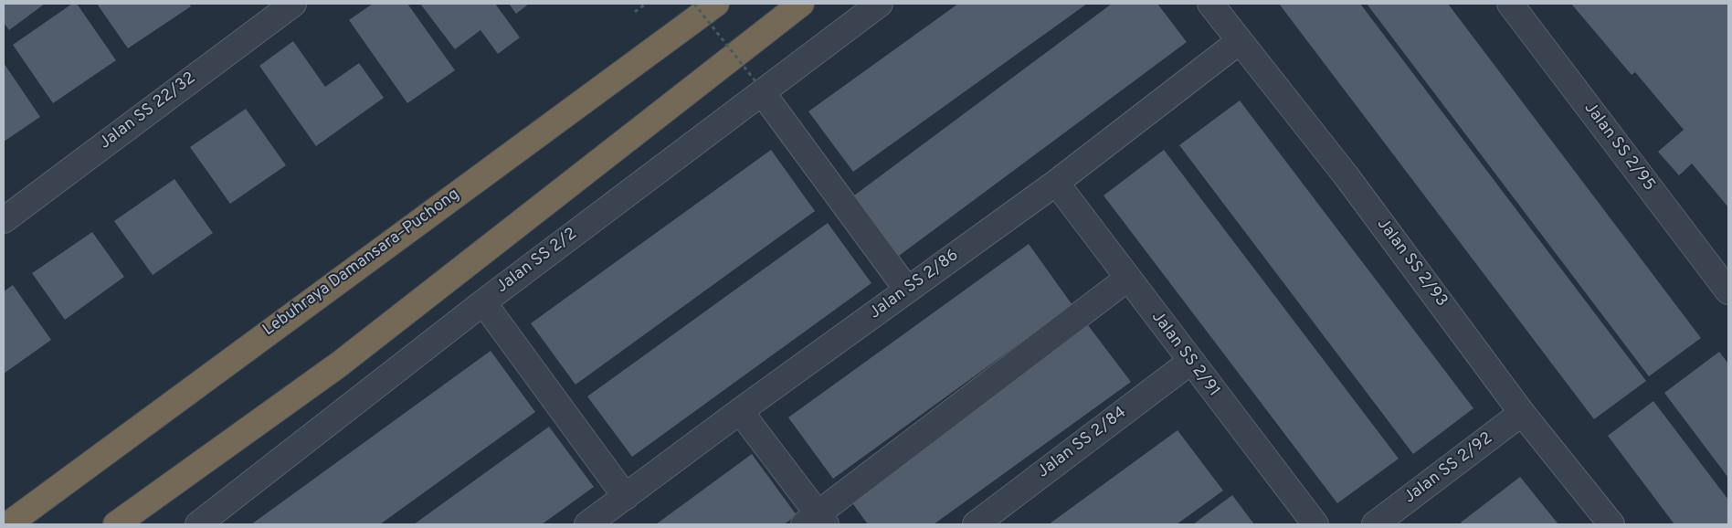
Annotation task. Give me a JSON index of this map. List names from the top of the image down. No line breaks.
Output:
{"streets":{"highway":["Lebuhraya Damansara–Puchong"],"street":["Jalan SS 22/32","Jalan SS 2/95","Jalan SS 2/2","Jalan SS 2/93","Jalan SS 2/86","Jalan SS 2/91","Jalan SS 2/84","Jalan SS 2/92"]},"crossings":[["Jalan SS 2/93","Jalan SS 2/86"],["Jalan SS 2/93","Jalan SS 2/92"],["Jalan SS 2/86","Jalan SS 2/91"],["Jalan SS 2/91","Jalan SS 2/84"]]}
